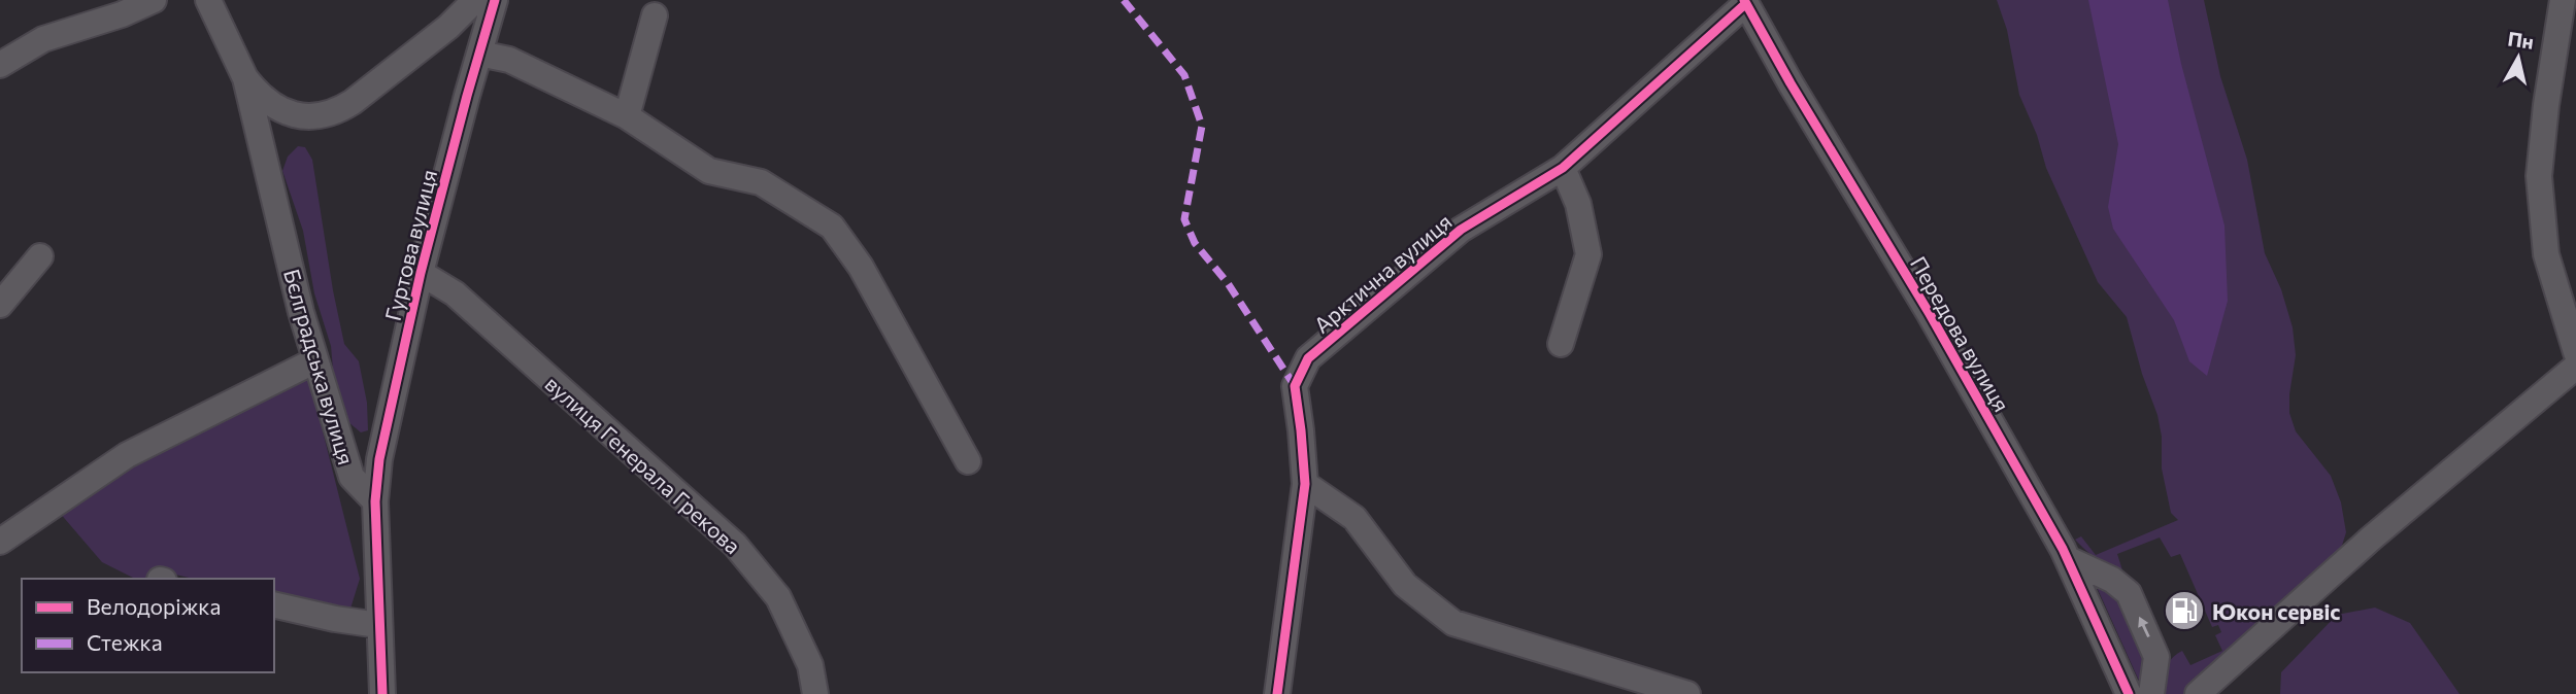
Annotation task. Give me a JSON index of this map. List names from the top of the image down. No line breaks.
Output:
{"streets":{"street":["Гуртова вулиця","Арктична вулиця","Передова вулиця","Бєлградська вулиця","вулиця Генерала Грекова"]},"crossings":[["Гуртова вулиця","Бєлградська вулиця"],["Гуртова вулиця","вулиця Генерала Грекова"],["Арктична вулиця","Передова вулиця"]],"places":{"fuel station":["Юкон сервіс"]},"legend":["Велодоріжка","Стежка"],"north":"top"}
